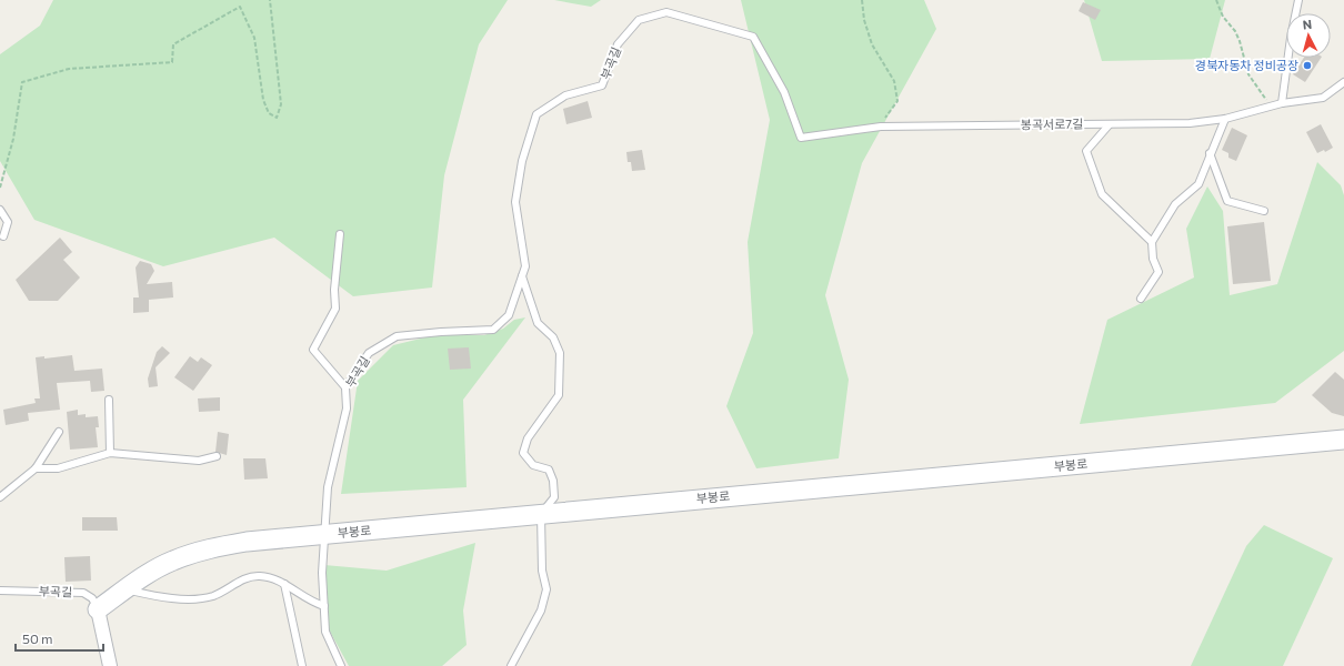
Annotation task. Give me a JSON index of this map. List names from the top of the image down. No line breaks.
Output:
{"streets":{"street":["부곡길","부봉로"],"lane":["봉곡서로7길"]},"crossings":[["부곡길","봉곡서로7길"],["부곡길","부봉로"]],"places":["경북자동차 정비공장"],"scale_bar":"50 m","north":"top"}
